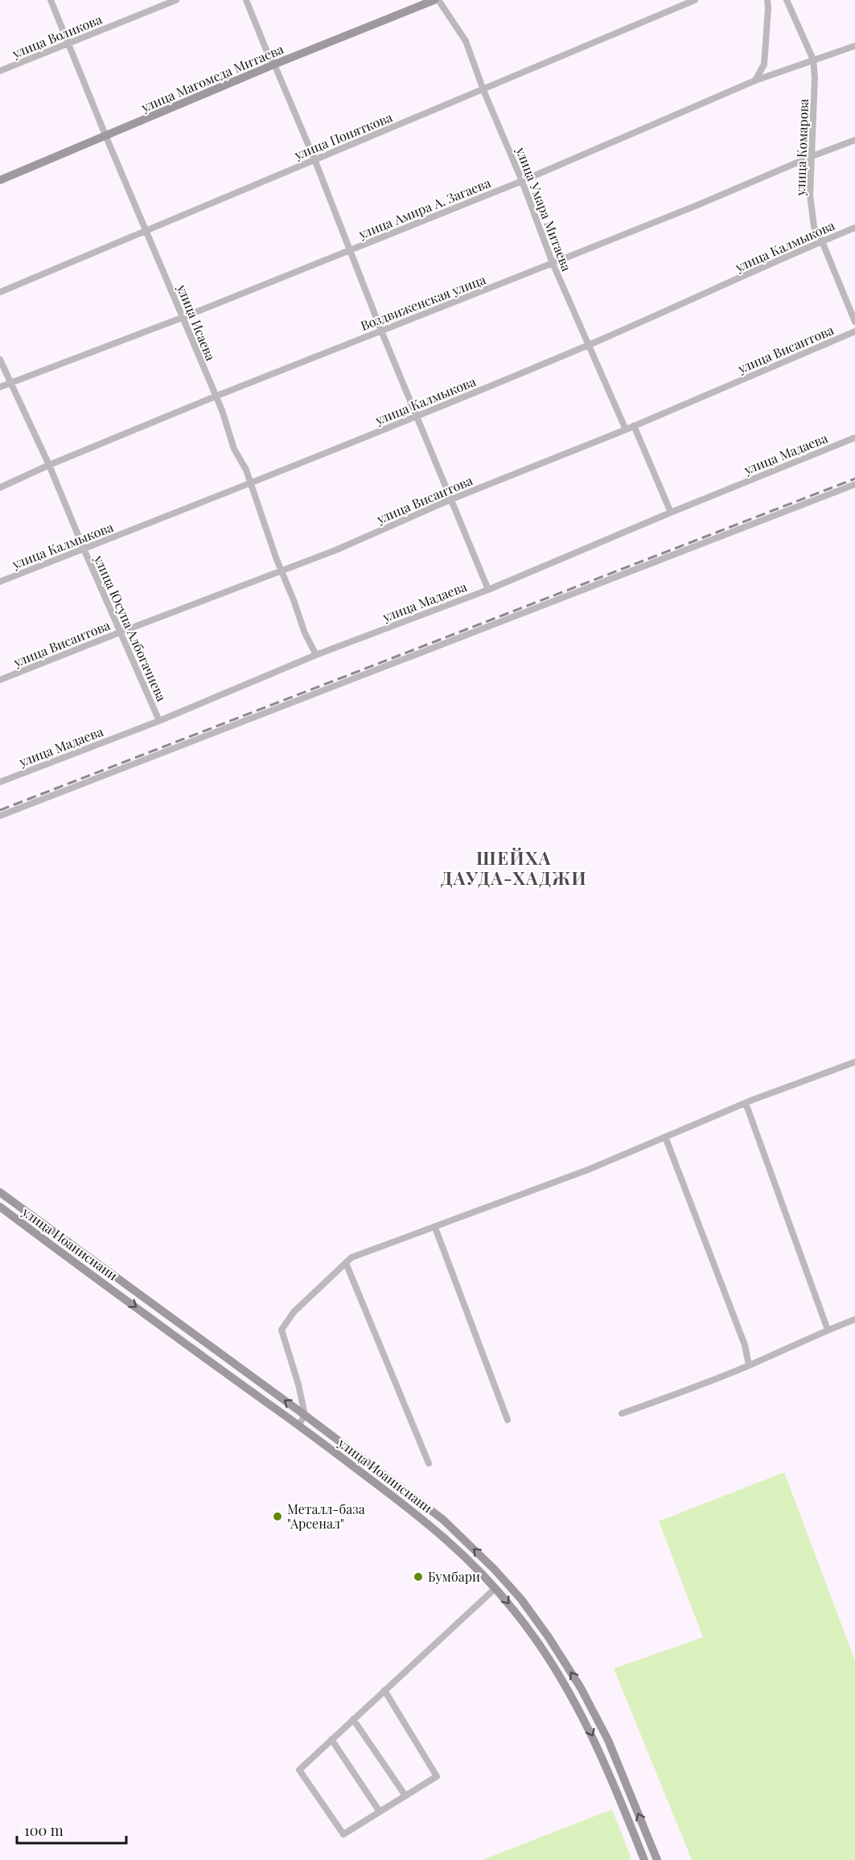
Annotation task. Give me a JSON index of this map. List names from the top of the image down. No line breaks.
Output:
{"streets":{"main road":["улица Магомеда Митаева","улица Иоанисиани"],"street":["улица Воликова","улица Поняткова","улица Комарова","улица Амира А. Загаева","улица Умара Митаева","улица Калмыкова","Воздвиженская улица","улица Исаева","улица Висаитова","улица Мадаева","улица Юсупа Албогачиева"]},"crossings":[["улица Воликова","улица Исаева"],["улица Магомеда Митаева","улица Исаева"],["улица Поняткова","улица Умара Митаева"],["улица Поняткова","улица Исаева"],["улица Комарова","улица Амира А. Загаева"],["улица Комарова","улица Калмыкова"],["улица Комарова","Воздвиженская улица"],["улица Амира А. Загаева","улица Умара Митаева"],["улица Амира А. Загаева","улица Исаева"],["улица Амира А. Загаева","улица Юсупа Албогачиева"],["улица Умара Митаева","улица Калмыкова"],["улица Умара Митаева","Воздвиженская улица"],["улица Умара Митаева","улица Висаитова"],["улица Калмыкова","улица Исаева"],["улица Калмыкова","улица Юсупа Албогачиева"],["Воздвиженская улица","улица Исаева"],["Воздвиженская улица","улица Юсупа Албогачиева"],["улица Исаева","улица Висаитова"],["улица Исаева","улица Мадаева"],["улица Висаитова","улица Юсупа Албогачиева"],["улица Мадаева","улица Юсупа Албогачиева"]],"districts":["ШЕЙХА ДАУДА-ХАДЖИ"],"places":["Металл-база \"Арсенал\"","Бумбари"],"scale_bar":"100 m"}
